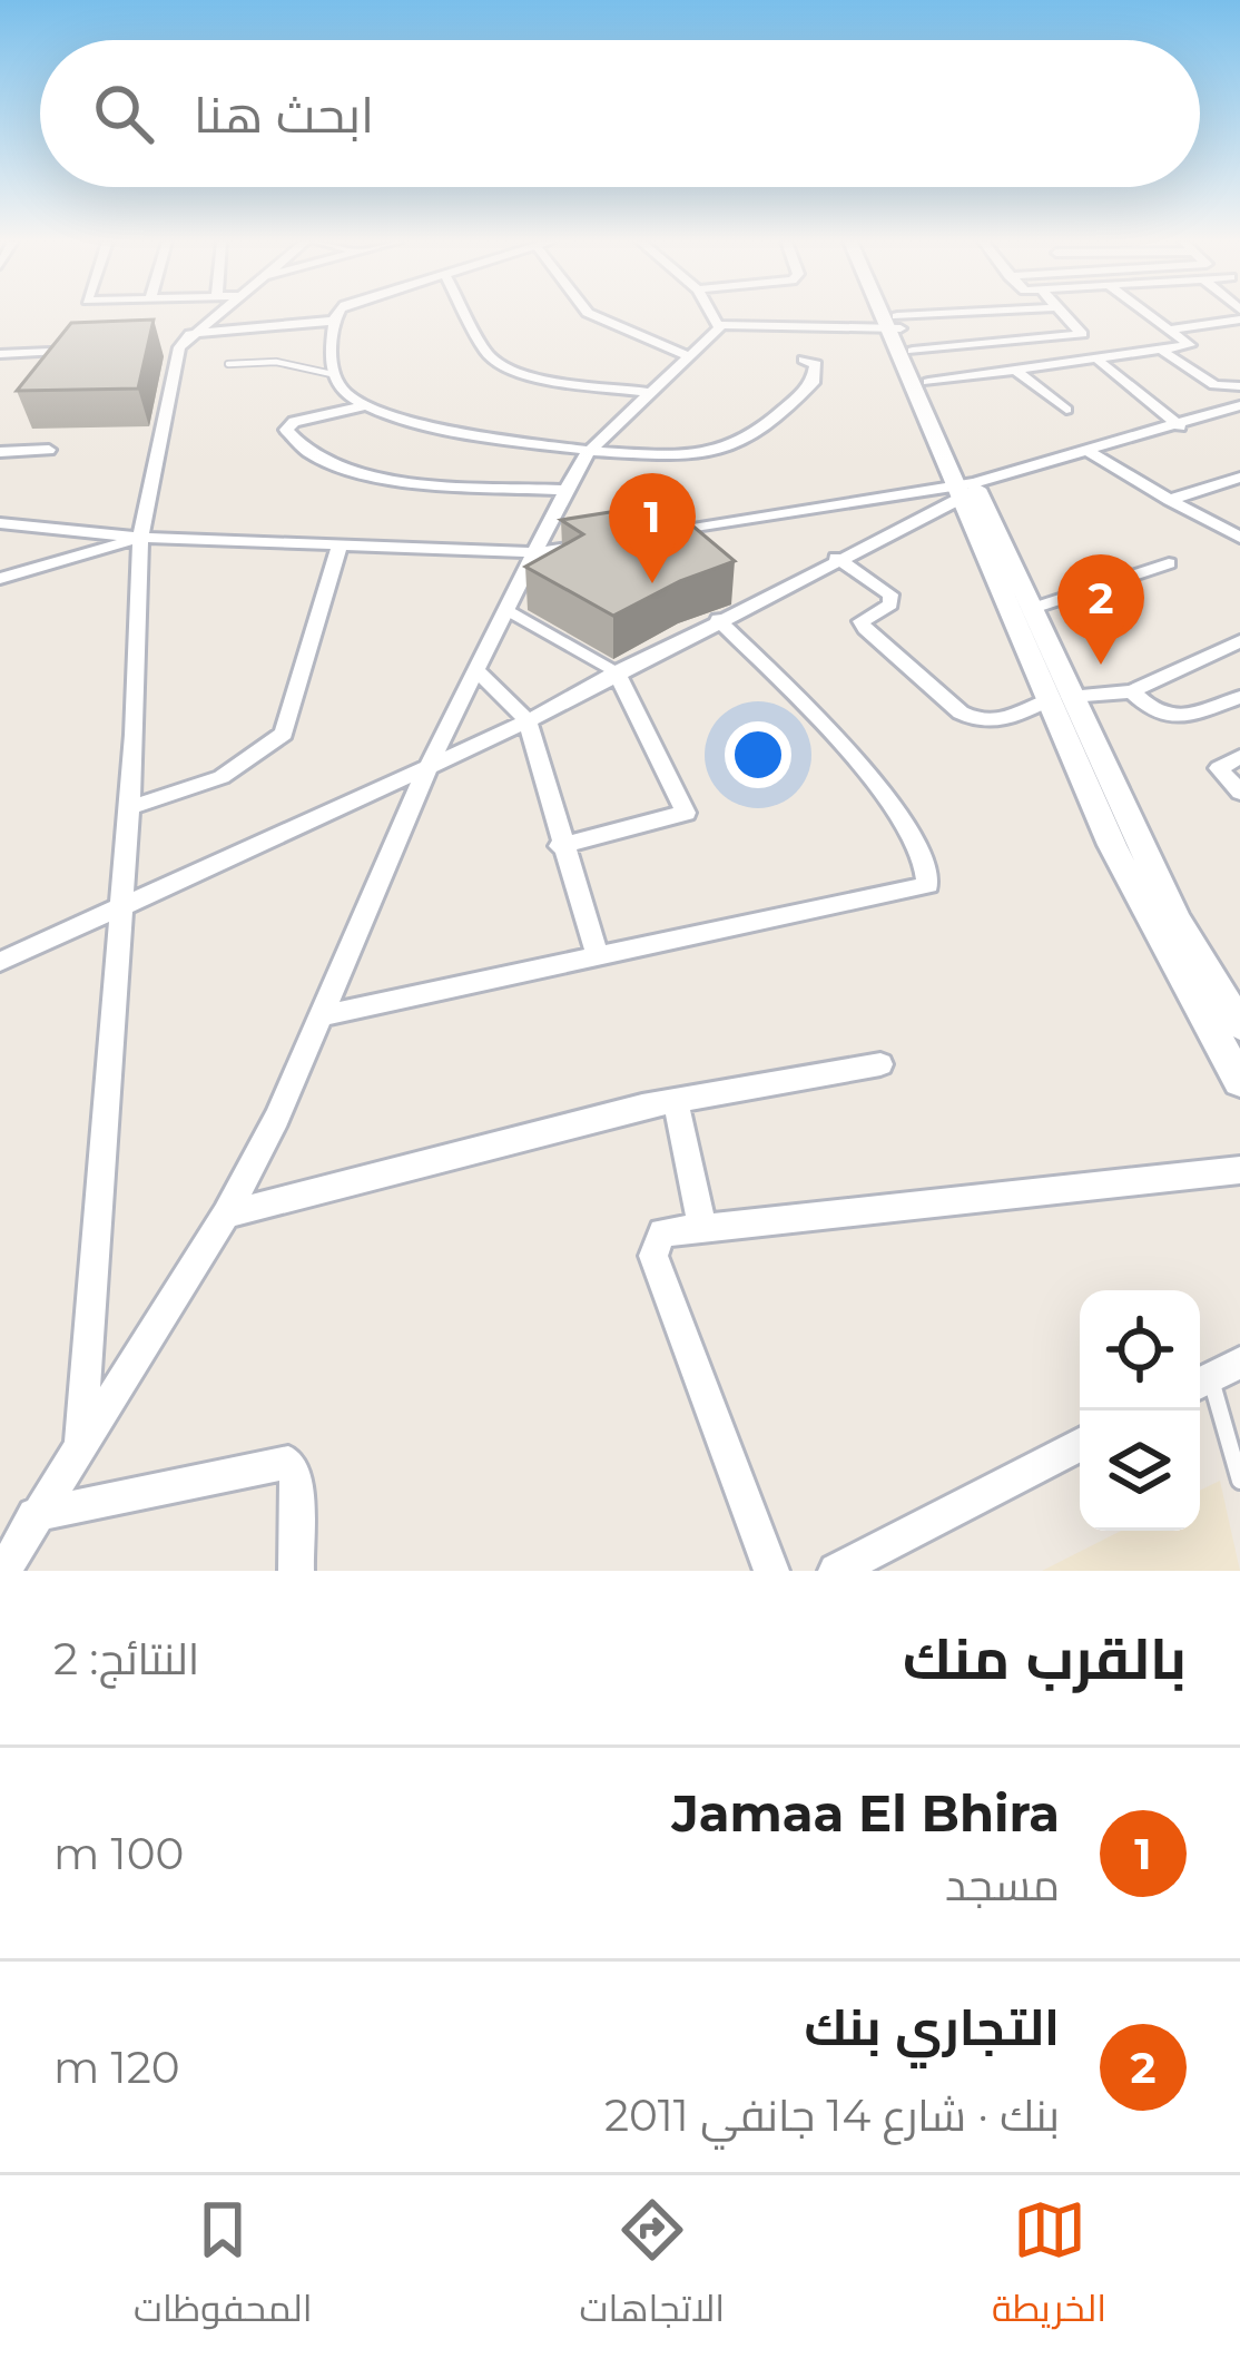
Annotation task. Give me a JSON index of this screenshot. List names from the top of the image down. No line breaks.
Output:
{"page":{"search":"ابحث هنا","pins":["1","2"],"heading":["بالقرب منك","النتائج: 2"],"list":[{"mark":"1","name":"Jamaa El Bhira","note":"مسجد","value":"100 m"},{"mark":"2","name":"التجاري بنك","note":"بنك · شارع 14 جانفي 2011","value":"120 m"}],"nav":["الخريطة","الاتجاهات","المحفوظات"]}}
